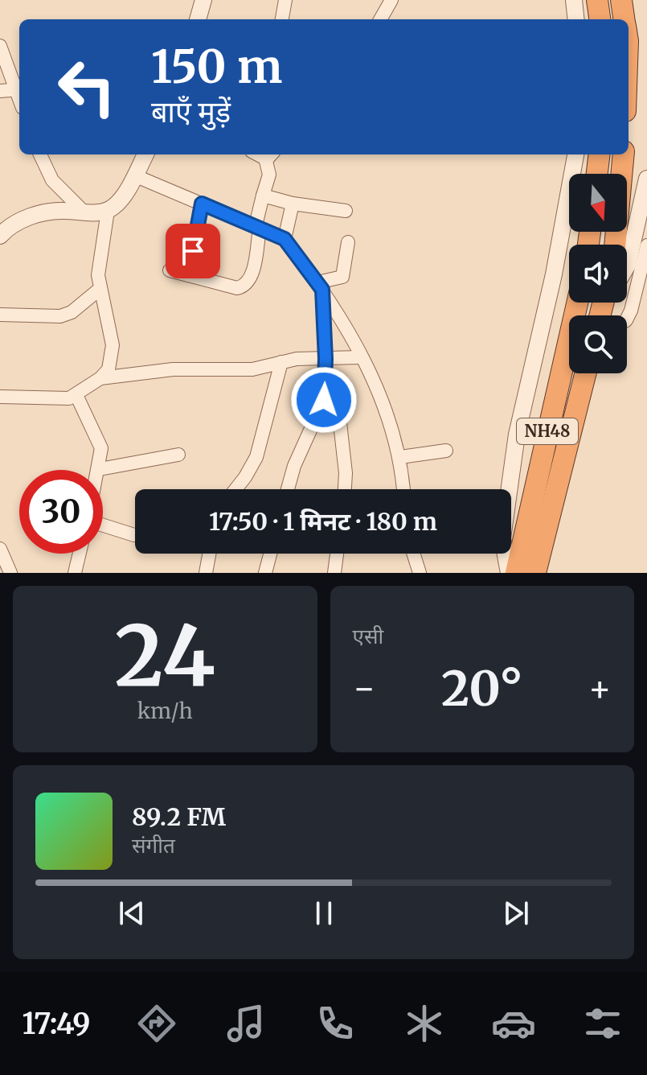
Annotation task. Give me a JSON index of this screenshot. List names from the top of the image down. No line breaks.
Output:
{"streets":{"highway":["NH48"]},"north":"bottom","page":{"turn":["150 m","बाएँ मुड़ें"],"limit":"30","trip":"17:50 · 1 मिनट · 180 m","tile":[["24","km/h"],"एसी"],"heat":["−","20°","+"],"song":["89.2 FM","संगीत"],"tabs":"17:49"}}
